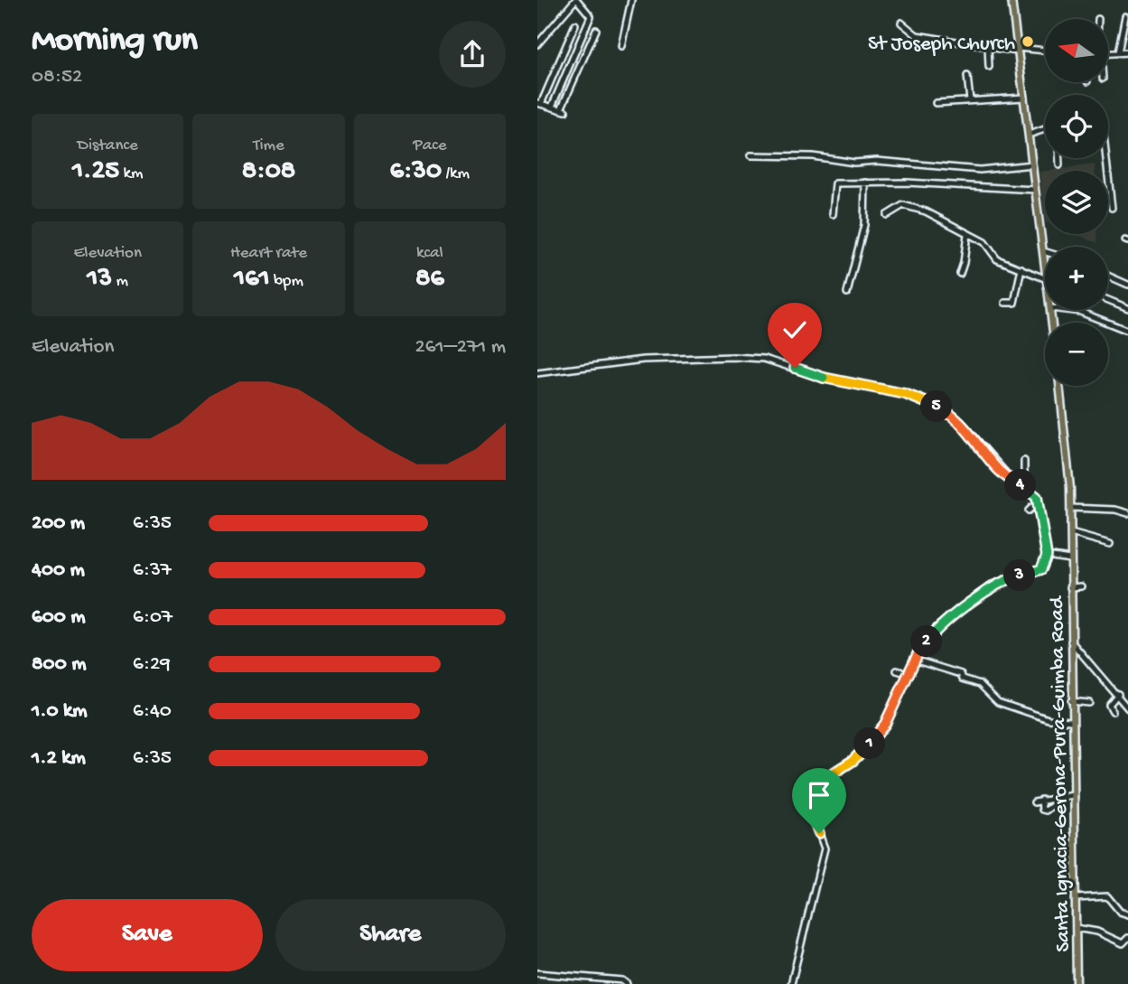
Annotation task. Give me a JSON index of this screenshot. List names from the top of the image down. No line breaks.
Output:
{"streets":{"main road":["Santa Ignacia-Gerona-Pura-Guimba Road"]},"places":["St Joseph Church"],"north":"left","page":{"heading":["Morning run","08:52"],"map_buttons":["+","−"],"stats":[["Distance","1.25 km"],["Time","8:08"],["Pace","6:30 /km"],["Elevation","13 m"],["Heart rate","161 bpm"],["kcal","86"]],"chart":["Elevation","261–271 m"],"pins":["5","4","3","2","1"],"list":[{"name":"200 m","note":"6:35"},{"name":"400 m","note":"6:37"},{"name":"600 m","note":"6:07"},{"name":"800 m","note":"6:29"},{"name":"1.0 km","note":"6:40"},{"name":"1.2 km","note":"6:35"}],"buttons":["Save","Share"]}}
